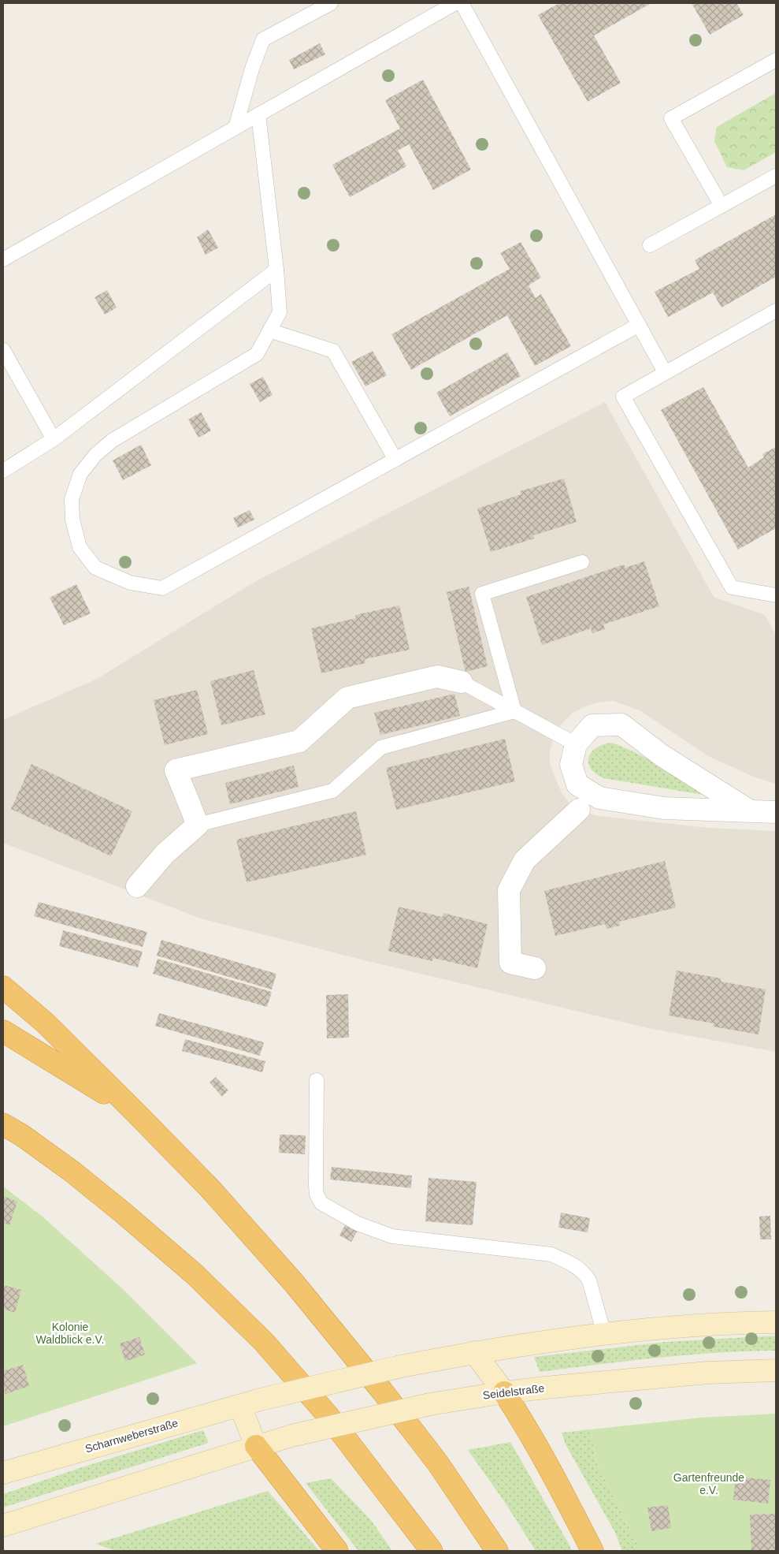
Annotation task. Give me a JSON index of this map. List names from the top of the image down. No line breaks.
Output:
{"streets":{"main road":["Seidelstraße","Scharnweberstraße"]},"parks":["Kolonie Waldblick e.V.","Gartenfreunde e.V."]}
